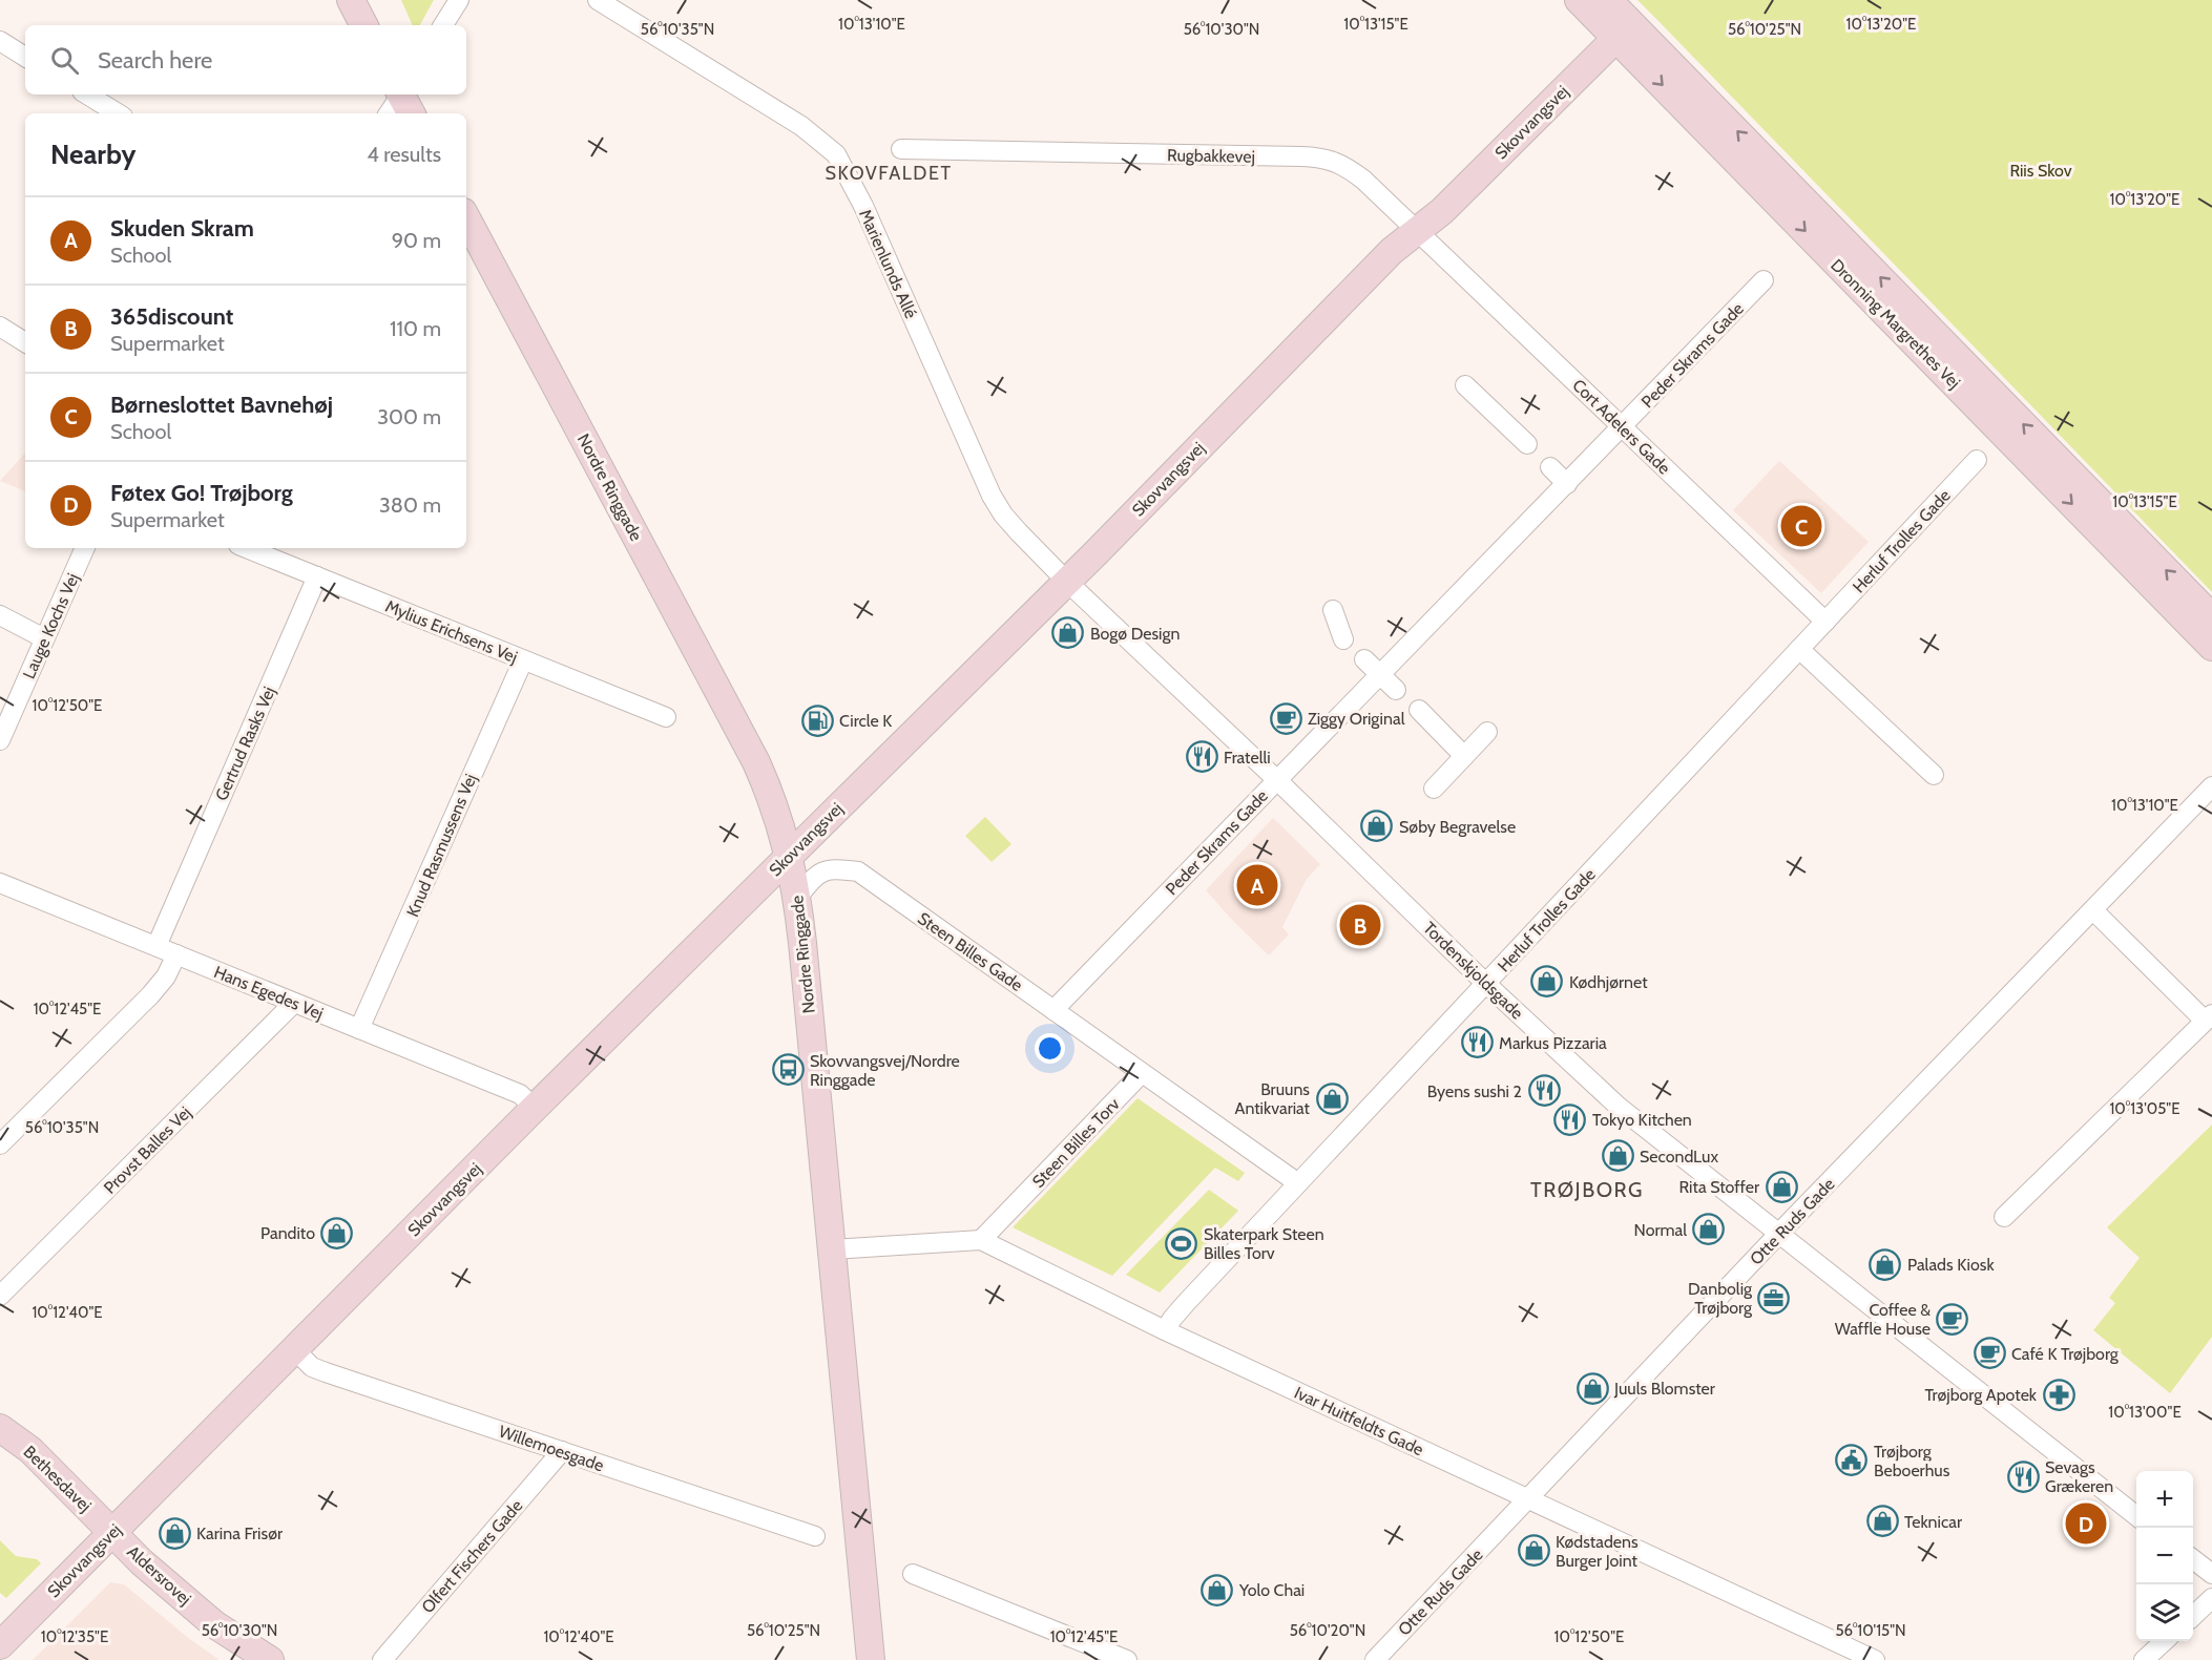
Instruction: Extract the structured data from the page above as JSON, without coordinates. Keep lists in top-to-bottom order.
{
  "streets": {
    "street": [
      "Skovvangsvej",
      "Rugbakkevej",
      "Marienlunds Allé",
      "Dronning Margrethes Vej",
      "Peder Skrams Gade",
      "Cort Adelers Gade",
      "Nordre Ringgade",
      "Herluf Trolles Gade",
      "Lauge Kochs Vej",
      "Mylius Erichsens Vej",
      "Gertrud Rasks Vej",
      "Knud Rasmussens Vej",
      "Steen Billes Gade",
      "Tordenskjoldsgade",
      "Hans Egedes Vej",
      "Steen Billes Torv",
      "Provst Balles Vej",
      "Otte Ruds Gade",
      "Ivar Huitfeldts Gade",
      "Willemoesgade",
      "Bethesdavej",
      "Olfert Fischers Gade",
      "Aldersrovej"
    ]
  },
  "crossings": [
    ["Skovvangsvej", "Rugbakkevej"],
    ["Skovvangsvej", "Marienlunds Allé"],
    ["Skovvangsvej", "Dronning Margrethes Vej"],
    ["Skovvangsvej", "Cort Adelers Gade"],
    ["Skovvangsvej", "Nordre Ringgade"],
    ["Skovvangsvej", "Tordenskjoldsgade"],
    ["Skovvangsvej", "Hans Egedes Vej"],
    ["Skovvangsvej", "Willemoesgade"],
    ["Skovvangsvej", "Bethesdavej"],
    ["Skovvangsvej", "Aldersrovej"],
    ["Rugbakkevej", "Cort Adelers Gade"],
    ["Marienlunds Allé", "Tordenskjoldsgade"],
    ["Peder Skrams Gade", "Cort Adelers Gade"],
    ["Peder Skrams Gade", "Steen Billes Gade"],
    ["Peder Skrams Gade", "Tordenskjoldsgade"],
    ["Cort Adelers Gade", "Herluf Trolles Gade"],
    ["Nordre Ringgade", "Steen Billes Gade"],
    ["Nordre Ringgade", "Ivar Huitfeldts Gade"],
    ["Herluf Trolles Gade", "Tordenskjoldsgade"],
    ["Herluf Trolles Gade", "Ivar Huitfeldts Gade"],
    ["Mylius Erichsens Vej", "Gertrud Rasks Vej"],
    ["Mylius Erichsens Vej", "Knud Rasmussens Vej"],
    ["Gertrud Rasks Vej", "Hans Egedes Vej"],
    ["Knud Rasmussens Vej", "Hans Egedes Vej"],
    ["Steen Billes Gade", "Steen Billes Torv"],
    ["Tordenskjoldsgade", "Otte Ruds Gade"],
    ["Hans Egedes Vej", "Provst Balles Vej"],
    ["Steen Billes Torv", "Ivar Huitfeldts Gade"],
    ["Otte Ruds Gade", "Ivar Huitfeldts Gade"],
    ["Willemoesgade", "Olfert Fischers Gade"],
    ["Bethesdavej", "Aldersrovej"]
  ],
  "districts": ["SKOVFALDET", "TRØJBORG"],
  "parks": ["Riis Skov"],
  "places": {
    "shop": [
      "Bogø Design",
      "Søby Begravelse",
      "Kødhjørnet",
      "Bruuns Antikvariat",
      "SecondLux",
      "Rita Stoffer",
      "Normal",
      "Pandito",
      "Palads Kiosk",
      "Juuls Blomster",
      "Teknicar",
      "Karina Frisør",
      "Kødstadens Burger Joint",
      "Yolo Chai"
    ],
    "cafe": ["Ziggy Original", "Coffee & Waffle House", "Café K Trøjborg"],
    "fuel station": ["Circle K"],
    "restaurant": [
      "Fratelli",
      "Markus Pizzaria",
      "Byens sushi 2",
      "Tokyo Kitchen",
      "Sevags Grækeren"
    ],
    "bus stop": ["Skovvangsvej/Nordre Ringgade"],
    "sports": ["Skaterpark Steen Billes Torv"],
    "office": ["Danbolig Trøjborg"],
    "pharmacy": ["Trøjborg Apotek"],
    "public building": ["Trøjborg Beboerhus"]
  },
  "page": {
    "search": "Search here",
    "heading": ["Nearby", "4 results"],
    "list": [
      {
        "mark": "A",
        "name": "Skuden Skram",
        "note": "School",
        "value": "90 m"
      },
      {
        "mark": "B",
        "name": "365discount",
        "note": "Supermarket",
        "value": "110 m"
      },
      {
        "mark": "C",
        "name": "Børneslottet Bavnehøj",
        "note": "School",
        "value": "300 m"
      },
      {
        "mark": "D",
        "name": "Føtex Go! Trøjborg",
        "note": "Supermarket",
        "value": "380 m"
      }
    ],
    "pins": [
      "C",
      "A",
      "B",
      "D"
    ],
    "map_buttons": ["+", "−"]
  },
  "coordinates": [
    "10°13'20\"E",
    "10°13'15\"E",
    "10°13'10\"E",
    "56°10'35\"N",
    "56°10'30\"N",
    "56°10'25\"N",
    "10°12'50\"E",
    "10°12'45\"E",
    "10°13'05\"E",
    "10°12'40\"E",
    "10°13'00\"E",
    "56°10'20\"N",
    "56°10'15\"N",
    "10°12'35\"E"
  ]
}
